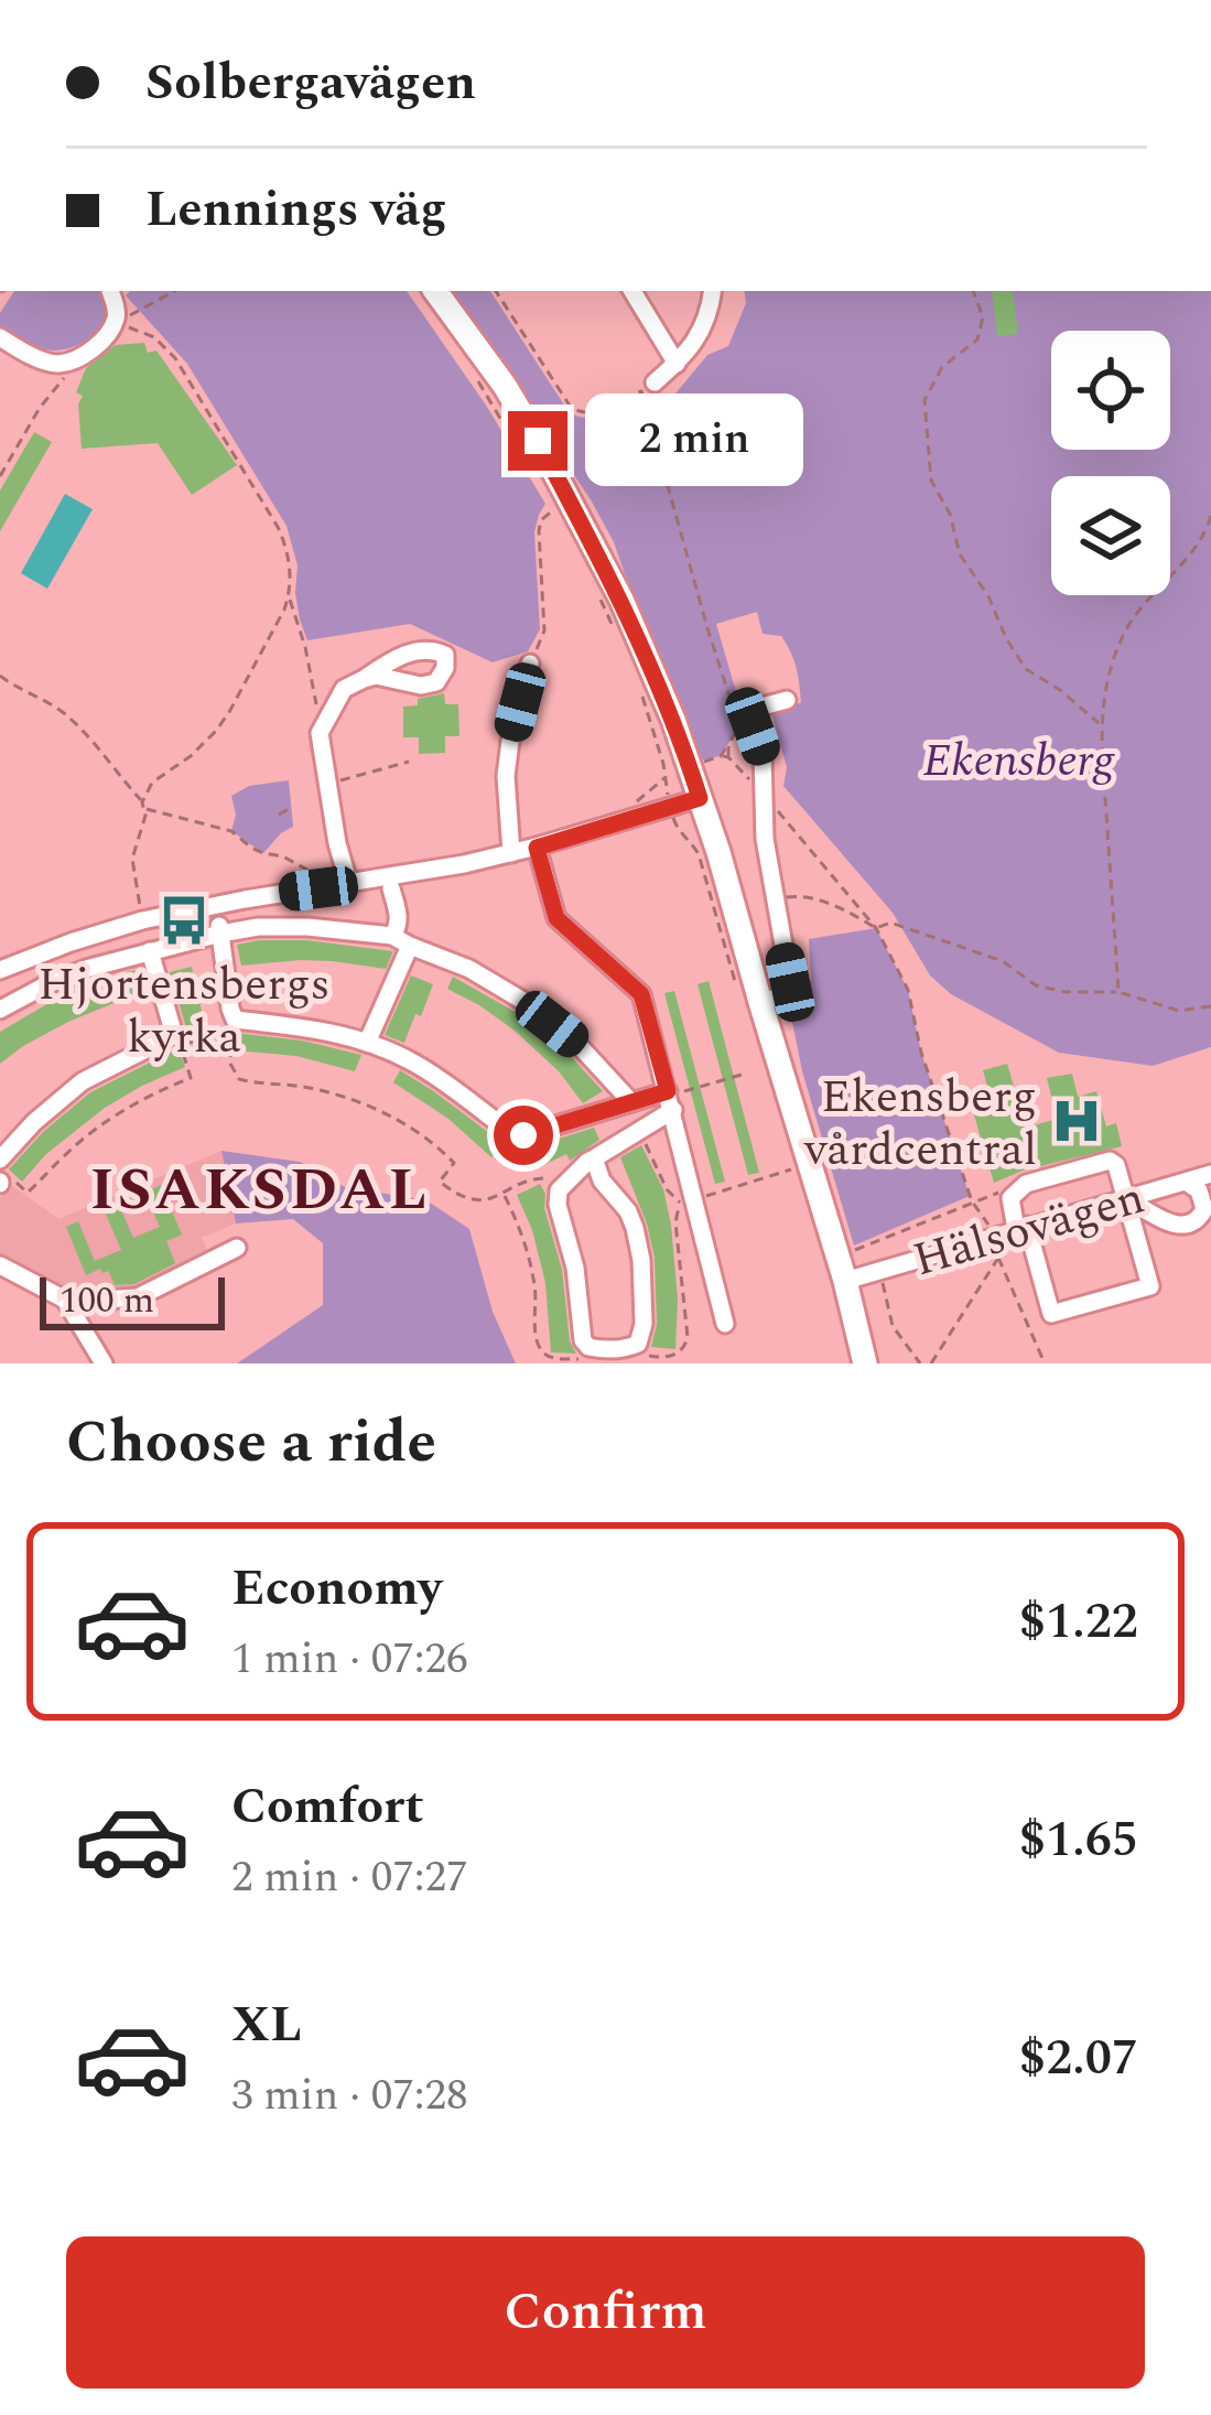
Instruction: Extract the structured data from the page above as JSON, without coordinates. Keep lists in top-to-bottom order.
{
  "streets": {
    "street": ["Hälsovägen"]
  },
  "districts": ["ISAKSDAL"],
  "parks": ["Ekensberg"],
  "places": {
    "bus stop": ["Hjortensbergs kyrka"],
    "hospital": ["Ekensberg vårdcentral"]
  },
  "scale_bar": "100 m",
  "page": {
    "banner": ["Solbergavägen", "Lennings väg"],
    "bubble": "2 min",
    "scale": "100 m",
    "heading": "Choose a ride",
    "list": [
      {
        "name": "Economy",
        "note": "1 min · 07:26",
        "value": "$1.22"
      },
      {
        "name": "Comfort",
        "note": "2 min · 07:27",
        "value": "$1.65"
      },
      {
        "name": "XL",
        "note": "3 min · 07:28",
        "value": "$2.07"
      }
    ],
    "buttons": "Confirm"
  }
}
